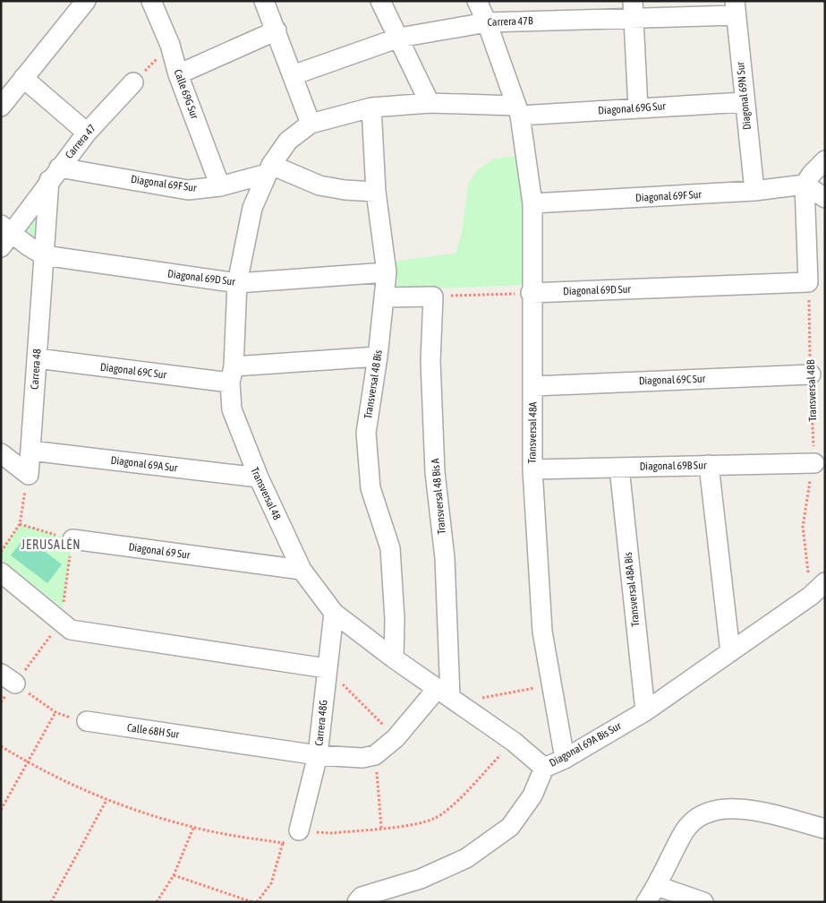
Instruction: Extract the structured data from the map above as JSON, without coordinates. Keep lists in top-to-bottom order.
{
  "streets": {
    "street": [
      "Carrera 47B",
      "Calle 69G Sur",
      "Diagonal 69N Sur",
      "Diagonal 69G Sur",
      "Carrera 47",
      "Diagonal 69F Sur",
      "Diagonal 69D Sur",
      "Carrera 48",
      "Diagonal 69C Sur",
      "Transversal 48 Bis",
      "Transversal 48A",
      "Diagonal 69A Sur",
      "Diagonal 69B Sur",
      "Transversal 48",
      "Transversal 48 Bis A",
      "Diagonal 69 Sur",
      "Transversal 48A Bis",
      "Carrera 48G",
      "Calle 68H Sur",
      "Diagonal 69A Bis Sur"
    ],
    "path": ["Transversal 48B"]
  },
  "crossings": [
    ["Carrera 47B", "Diagonal 69N Sur"],
    ["Carrera 47B", "Transversal 48A"],
    ["Calle 69G Sur", "Diagonal 69F Sur"],
    ["Diagonal 69N Sur", "Diagonal 69G Sur"],
    ["Diagonal 69N Sur", "Diagonal 69F Sur"],
    ["Diagonal 69G Sur", "Transversal 48 Bis"],
    ["Diagonal 69G Sur", "Transversal 48A"],
    ["Diagonal 69G Sur", "Transversal 48"],
    ["Carrera 47", "Diagonal 69F Sur"],
    ["Carrera 47", "Carrera 48"],
    ["Diagonal 69F Sur", "Carrera 48"],
    ["Diagonal 69F Sur", "Transversal 48A"],
    ["Diagonal 69F Sur", "Transversal 48"],
    ["Diagonal 69D Sur", "Carrera 48"],
    ["Diagonal 69D Sur", "Transversal 48 Bis"],
    ["Diagonal 69D Sur", "Transversal 48B"],
    ["Diagonal 69D Sur", "Transversal 48A"],
    ["Diagonal 69D Sur", "Transversal 48"],
    ["Carrera 48", "Diagonal 69C Sur"],
    ["Carrera 48", "Diagonal 69A Sur"],
    ["Diagonal 69C Sur", "Transversal 48 Bis"],
    ["Diagonal 69C Sur", "Transversal 48B"],
    ["Diagonal 69C Sur", "Transversal 48A"],
    ["Diagonal 69C Sur", "Transversal 48"],
    ["Transversal 48 Bis", "Transversal 48"],
    ["Transversal 48B", "Diagonal 69B Sur"],
    ["Transversal 48B", "Diagonal 69A Bis Sur"],
    ["Transversal 48A", "Diagonal 69B Sur"],
    ["Transversal 48A", "Diagonal 69A Bis Sur"],
    ["Diagonal 69A Sur", "Transversal 48"],
    ["Diagonal 69B Sur", "Transversal 48A Bis"],
    ["Transversal 48", "Transversal 48 Bis A"],
    ["Transversal 48", "Diagonal 69 Sur"],
    ["Transversal 48", "Carrera 48G"],
    ["Transversal 48", "Diagonal 69A Bis Sur"],
    ["Transversal 48A Bis", "Diagonal 69A Bis Sur"],
    ["Carrera 48G", "Calle 68H Sur"]
  ],
  "districts": ["JERUSALÉN"]
}
